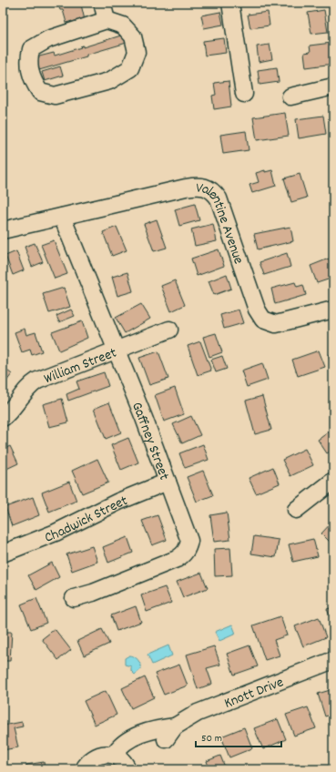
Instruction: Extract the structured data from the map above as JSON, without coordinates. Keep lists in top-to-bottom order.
{
  "streets": {
    "street": [
      "Valentine Avenue",
      "William Street",
      "Gaffney Street",
      "Chadwick Street",
      "Knott Drive"
    ]
  },
  "crossings": [
    ["Valentine Avenue", "Gaffney Street"],
    ["William Street", "Gaffney Street"],
    ["Gaffney Street", "Chadwick Street"]
  ],
  "scale_bar": "50 m"
}
